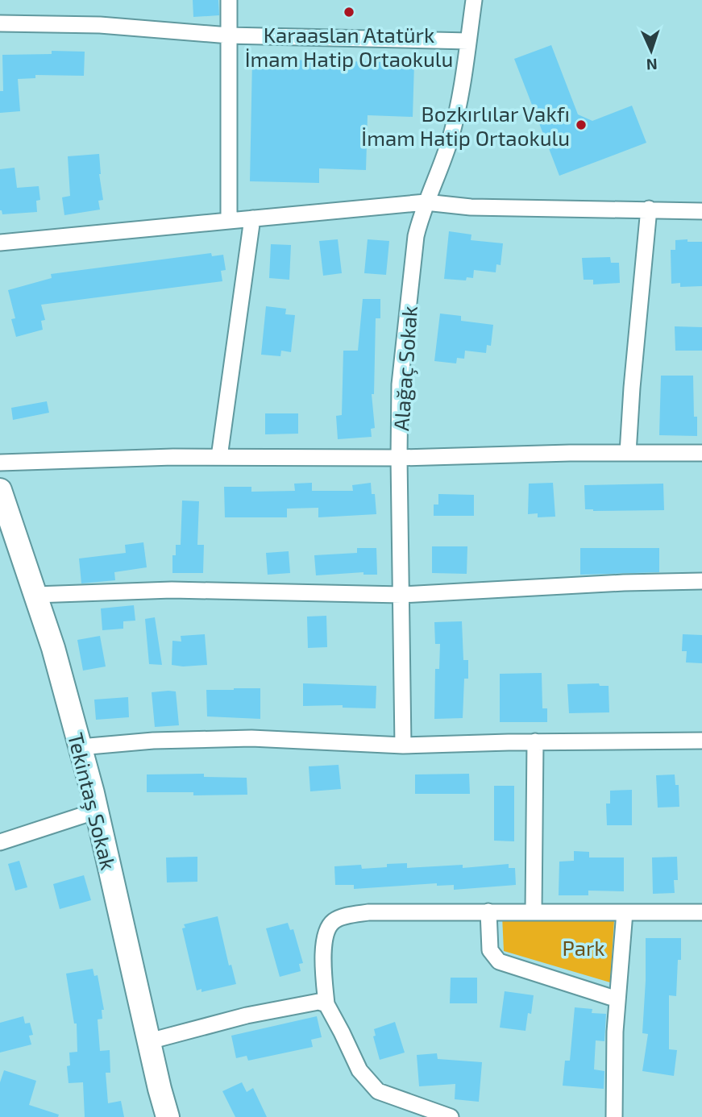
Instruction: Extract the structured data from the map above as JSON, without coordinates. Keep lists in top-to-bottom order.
{
  "streets": {
    "street": ["Alağaç Sokak", "Tekintaş Sokak"]
  },
  "parks": ["Park"],
  "places": ["Karaaslan Atatürk İmam Hatip Ortaokulu", "Bozkırlılar Vakfı İmam Hatip Ortaokulu"],
  "north": "bottom"
}
